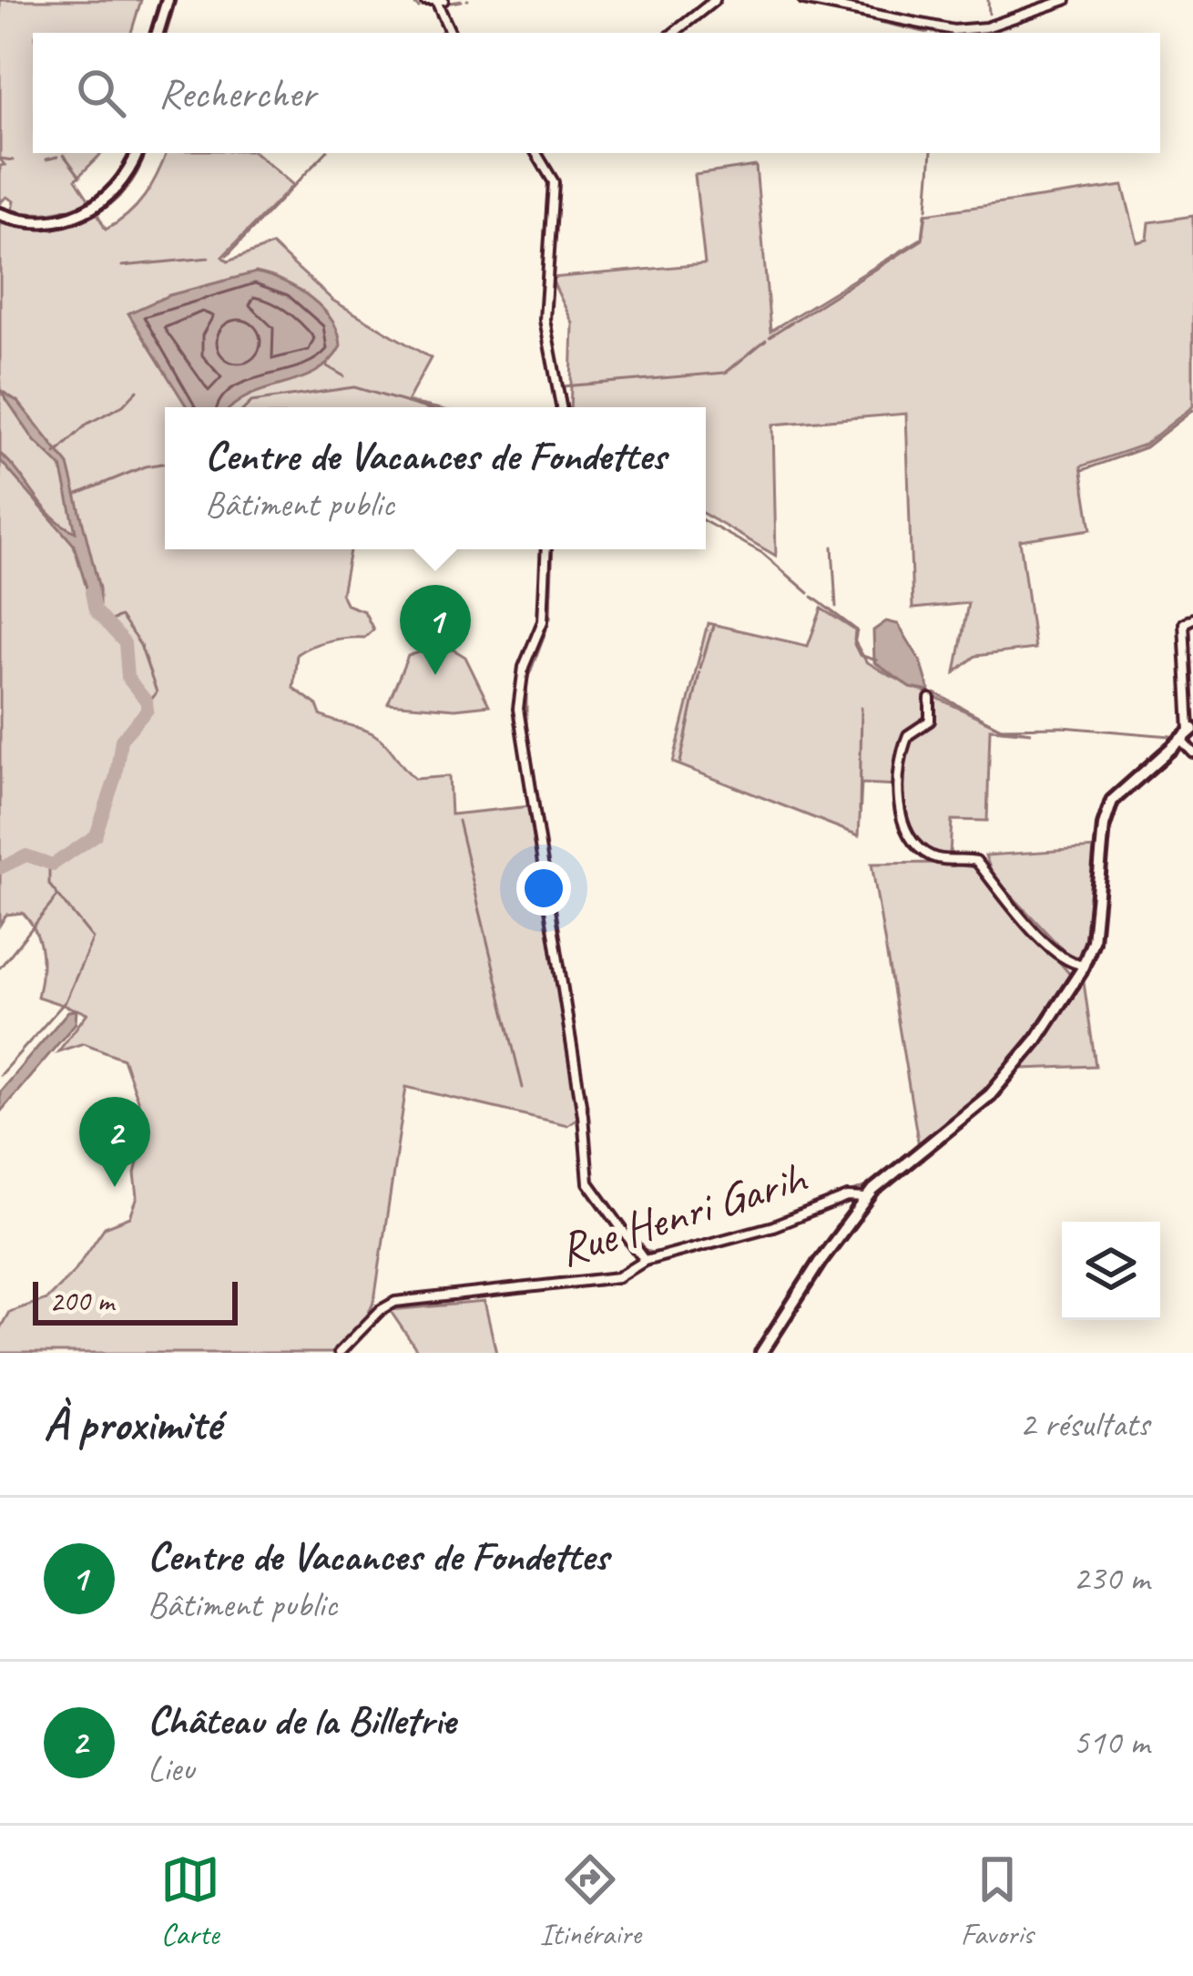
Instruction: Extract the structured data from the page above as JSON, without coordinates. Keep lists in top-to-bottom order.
{
  "streets": {
    "street": ["Rue Henri Garih"]
  },
  "scale_bar": "200 m",
  "page": {
    "search": "Rechercher",
    "popup": ["Centre de Vacances de Fondettes", "Bâtiment public"],
    "pins": ["1", "2"],
    "scale": "200 m",
    "heading": ["À proximité", "2 résultats"],
    "list": [
      {
        "mark": "1",
        "name": "Centre de Vacances de Fondettes",
        "note": "Bâtiment public",
        "value": "230 m"
      },
      {
        "mark": "2",
        "name": "Château de la Billetrie",
        "note": "Lieu",
        "value": "510 m"
      }
    ],
    "nav": ["Carte", "Itinéraire", "Favoris"]
  }
}
